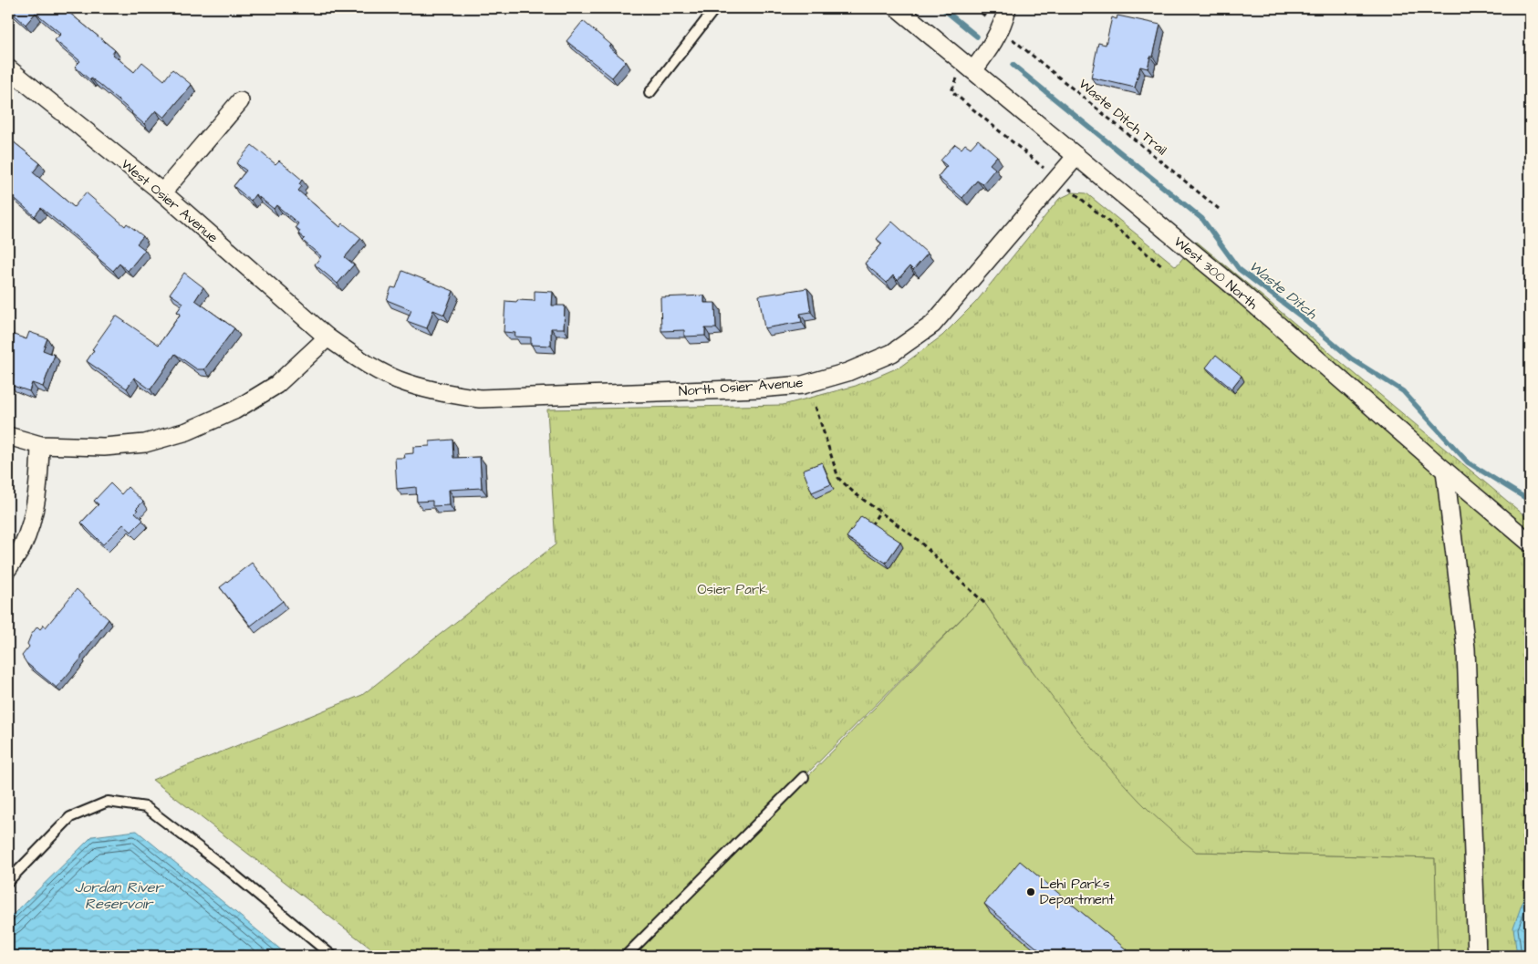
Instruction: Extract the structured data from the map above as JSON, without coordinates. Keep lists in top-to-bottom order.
{
  "streets": {
    "street": ["West Osier Avenue", "West 300 North", "North Osier Avenue"],
    "path": ["Waste Ditch Trail"]
  },
  "crossings": [
    ["West Osier Avenue", "North Osier Avenue"],
    ["West 300 North", "North Osier Avenue"]
  ],
  "water": ["Waste Ditch", "Jordan River Reservoir"],
  "parks": ["Osier Park"],
  "places": ["Lehi Parks Department"]
}
